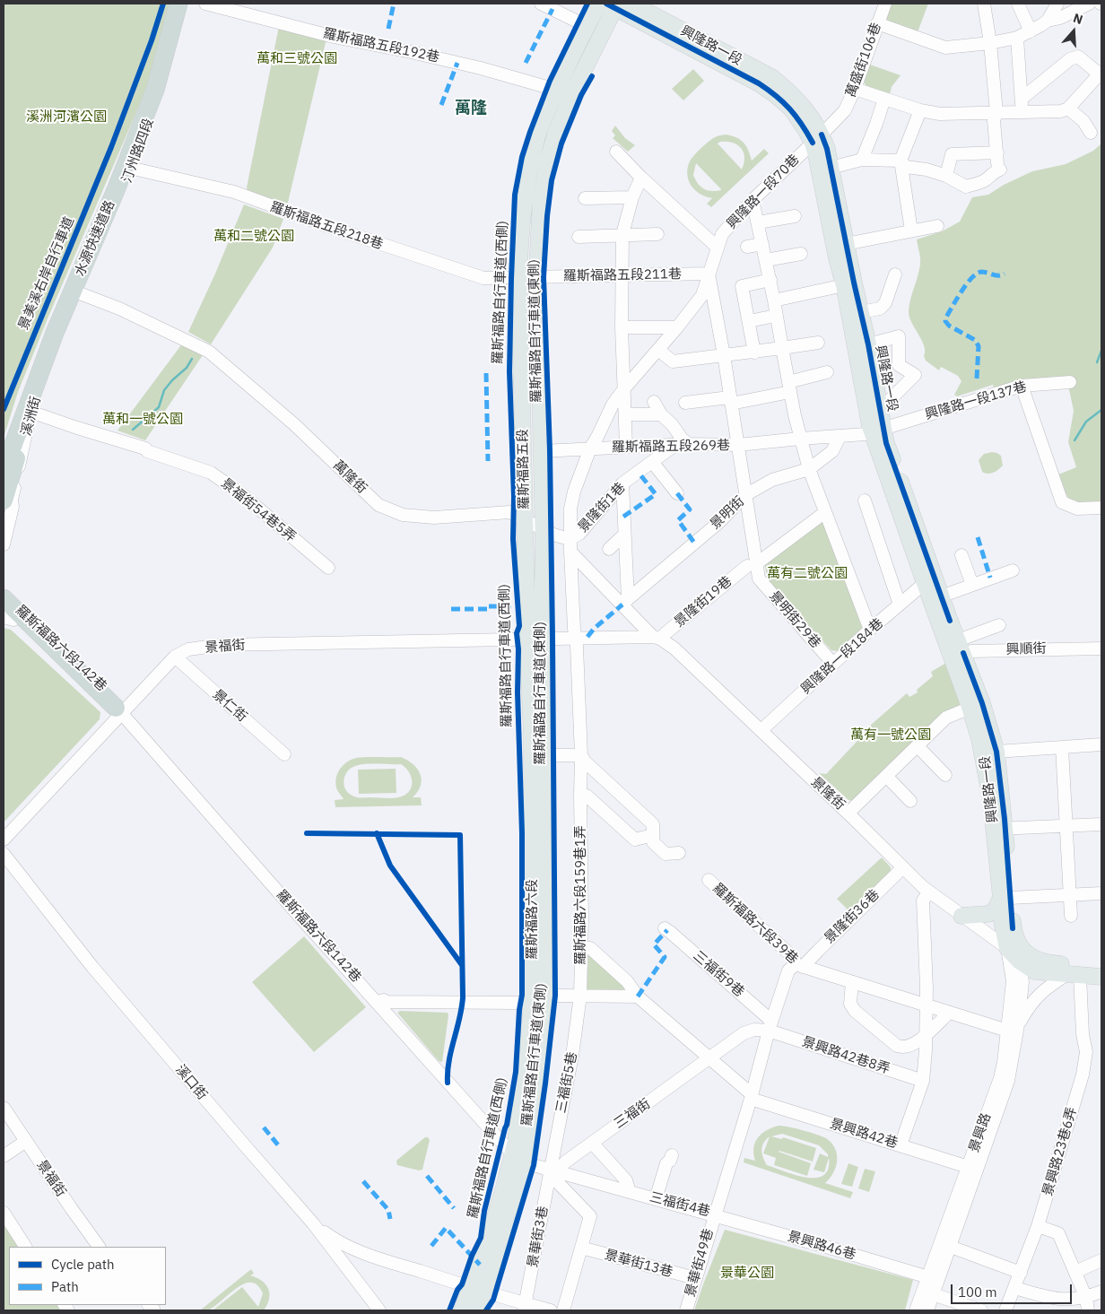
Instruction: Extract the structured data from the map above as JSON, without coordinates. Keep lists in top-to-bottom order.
{
  "streets": {
    "highway": ["水源快速道路"],
    "main road": ["興隆路一段", "羅斯福路五段", "羅斯福路六段"],
    "street": [
      "羅斯福路五段192巷",
      "萬盛街106巷",
      "汀州路四段",
      "興隆路一段70巷",
      "羅斯福路五段218巷",
      "羅斯福路五段211巷",
      "興隆路一段137巷",
      "溪洲街",
      "羅斯福路五段269巷",
      "萬隆街",
      "景隆街1巷",
      "景福街54巷5弄",
      "景明街",
      "景隆街19巷",
      "景明街29巷",
      "景福街",
      "羅斯福路六段142巷",
      "興順街",
      "興隆路一段184巷",
      "景仁街",
      "景隆街",
      "羅斯福路六段159巷1弄",
      "景隆街36巷",
      "羅斯福路六段39巷",
      "三福街9巷",
      "景興路42巷8弄",
      "溪口街",
      "三福街5巷",
      "三福街",
      "景興路",
      "景興路42巷",
      "景興路23巷6弄",
      "三福街4巷",
      "景華街3巷",
      "景興路46巷",
      "景華街49巷",
      "景華街13巷"
    ],
    "cycle path": ["景美溪右岸自行車道", "羅斯福路自行車道(西側)", "羅斯福路自行車道(東側)"]
  },
  "crossings": [
    ["羅斯福路五段192巷", "羅斯福路五段"],
    ["興隆路一段", "萬盛街106巷"],
    ["興隆路一段", "興隆路一段70巷"],
    ["興隆路一段", "興隆路一段137巷"],
    ["興隆路一段", "羅斯福路五段"],
    ["興隆路一段", "興順街"],
    ["興隆路一段", "興隆路一段184巷"],
    ["興隆路一段", "景隆街"],
    ["興隆路一段", "景興路"],
    ["萬盛街106巷", "興隆路一段70巷"],
    ["汀州路四段", "羅斯福路五段218巷"],
    ["汀州路四段", "溪洲街"],
    ["汀州路四段", "萬隆街"],
    ["興隆路一段70巷", "羅斯福路五段211巷"],
    ["興隆路一段70巷", "羅斯福路五段269巷"],
    ["興隆路一段70巷", "景隆街1巷"],
    ["興隆路一段70巷", "景明街29巷"],
    ["興隆路一段70巷", "景隆街"],
    ["羅斯福路五段218巷", "羅斯福路五段211巷"],
    ["羅斯福路五段218巷", "羅斯福路五段"],
    ["羅斯福路五段211巷", "羅斯福路五段"],
    ["羅斯福路五段211巷", "景明街29巷"],
    ["溪洲街", "萬隆街"],
    ["溪洲街", "景福街54巷5弄"],
    ["羅斯福路五段269巷", "羅斯福路五段"],
    ["羅斯福路五段269巷", "景隆街1巷"],
    ["羅斯福路五段269巷", "景明街29巷"],
    ["羅斯福路五段", "萬隆街"],
    ["羅斯福路五段", "景隆街"],
    ["羅斯福路五段", "羅斯福路六段"],
    ["萬隆街", "景隆街"],
    ["萬隆街", "羅斯福路六段"],
    ["景隆街1巷", "景隆街"],
    ["景明街", "景明街29巷"],
    ["景明街", "景隆街"],
    ["景隆街19巷", "景明街29巷"],
    ["景隆街19巷", "景隆街"],
    ["景明街29巷", "興隆路一段184巷"],
    ["景福街", "羅斯福路六段142巷"],
    ["景福街", "景仁街"],
    ["景福街", "羅斯福路六段"],
    ["羅斯福路六段142巷", "羅斯福路六段"],
    ["羅斯福路六段142巷", "三福街4巷"],
    ["興隆路一段184巷", "景隆街"],
    ["景隆街", "景隆街36巷"],
    ["景隆街", "羅斯福路六段"],
    ["景隆街", "景興路"],
    ["羅斯福路六段159巷1弄", "三福街5巷"],
    ["景隆街36巷", "羅斯福路六段39巷"],
    ["羅斯福路六段", "三福街4巷"],
    ["三福街9巷", "景興路42巷8弄"],
    ["三福街9巷", "三福街"],
    ["景興路42巷8弄", "三福街"],
    ["三福街5巷", "三福街"],
    ["三福街5巷", "三福街4巷"],
    ["三福街5巷", "景華街3巷"],
    ["三福街", "三福街4巷"],
    ["三福街", "景華街3巷"],
    ["景興路", "景興路42巷"],
    ["景興路", "景興路46巷"],
    ["景興路42巷", "三福街4巷"],
    ["三福街4巷", "景華街3巷"],
    ["三福街4巷", "景興路46巷"],
    ["三福街4巷", "景華街49巷"],
    ["景興路46巷", "景華街49巷"],
    ["景華街49巷", "景華街13巷"]
  ],
  "districts": ["萬隆"],
  "parks": [
    "萬和三號公園",
    "溪洲河濱公園",
    "萬和二號公園",
    "萬和一號公園",
    "萬有二號公園",
    "萬有一號公園",
    "景華公園"
  ],
  "legend": ["Cycle path", "Path"],
  "scale_bar": "100 m",
  "north": "top"
}
